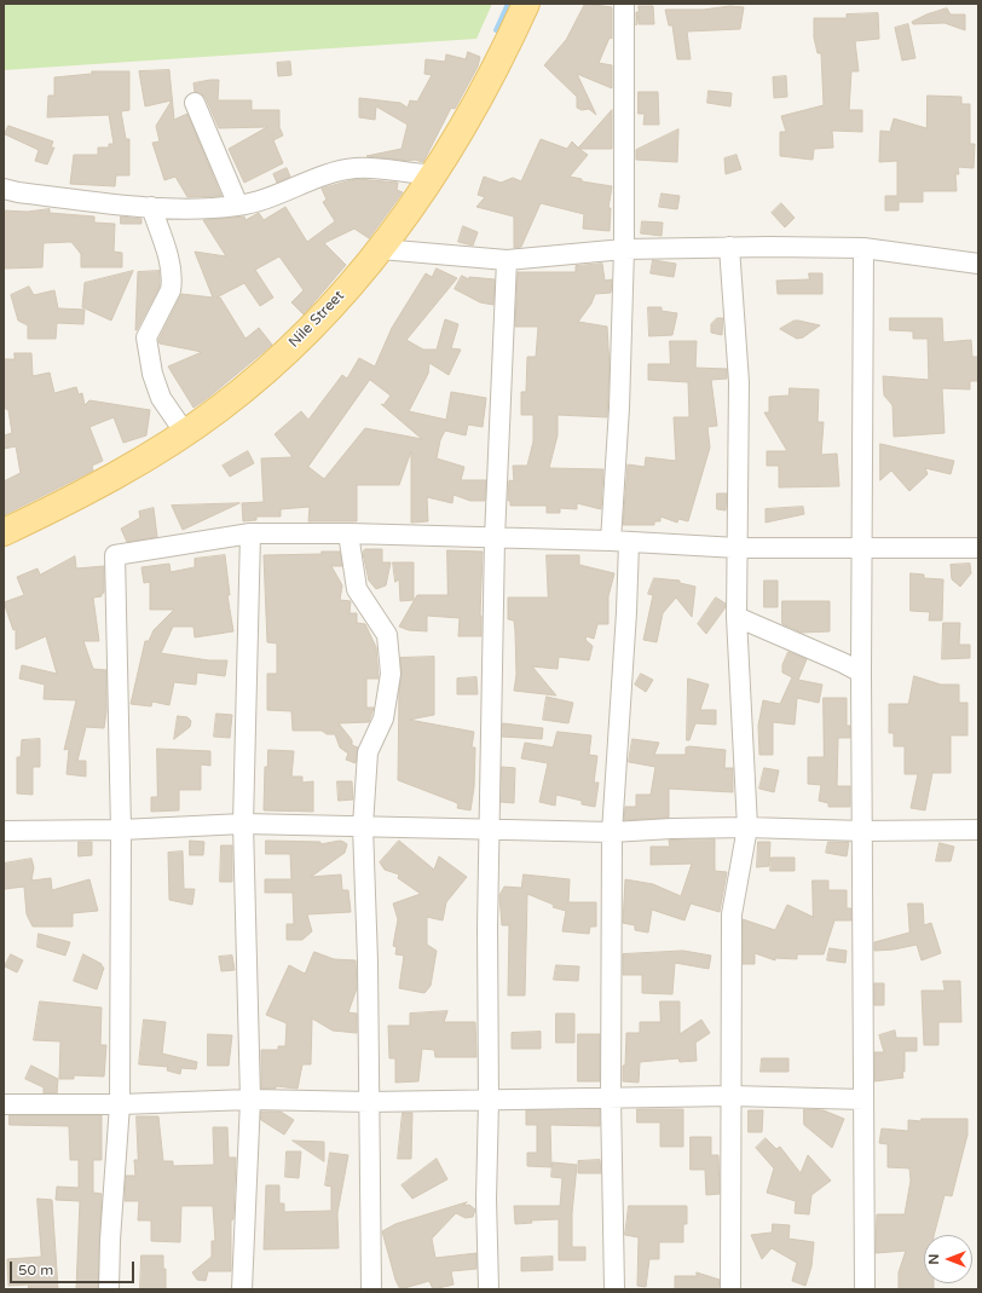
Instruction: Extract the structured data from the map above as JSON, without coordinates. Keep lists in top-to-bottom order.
{
  "streets": {
    "main road": ["Nile Street"]
  },
  "scale_bar": "50 m",
  "north": "left"
}
